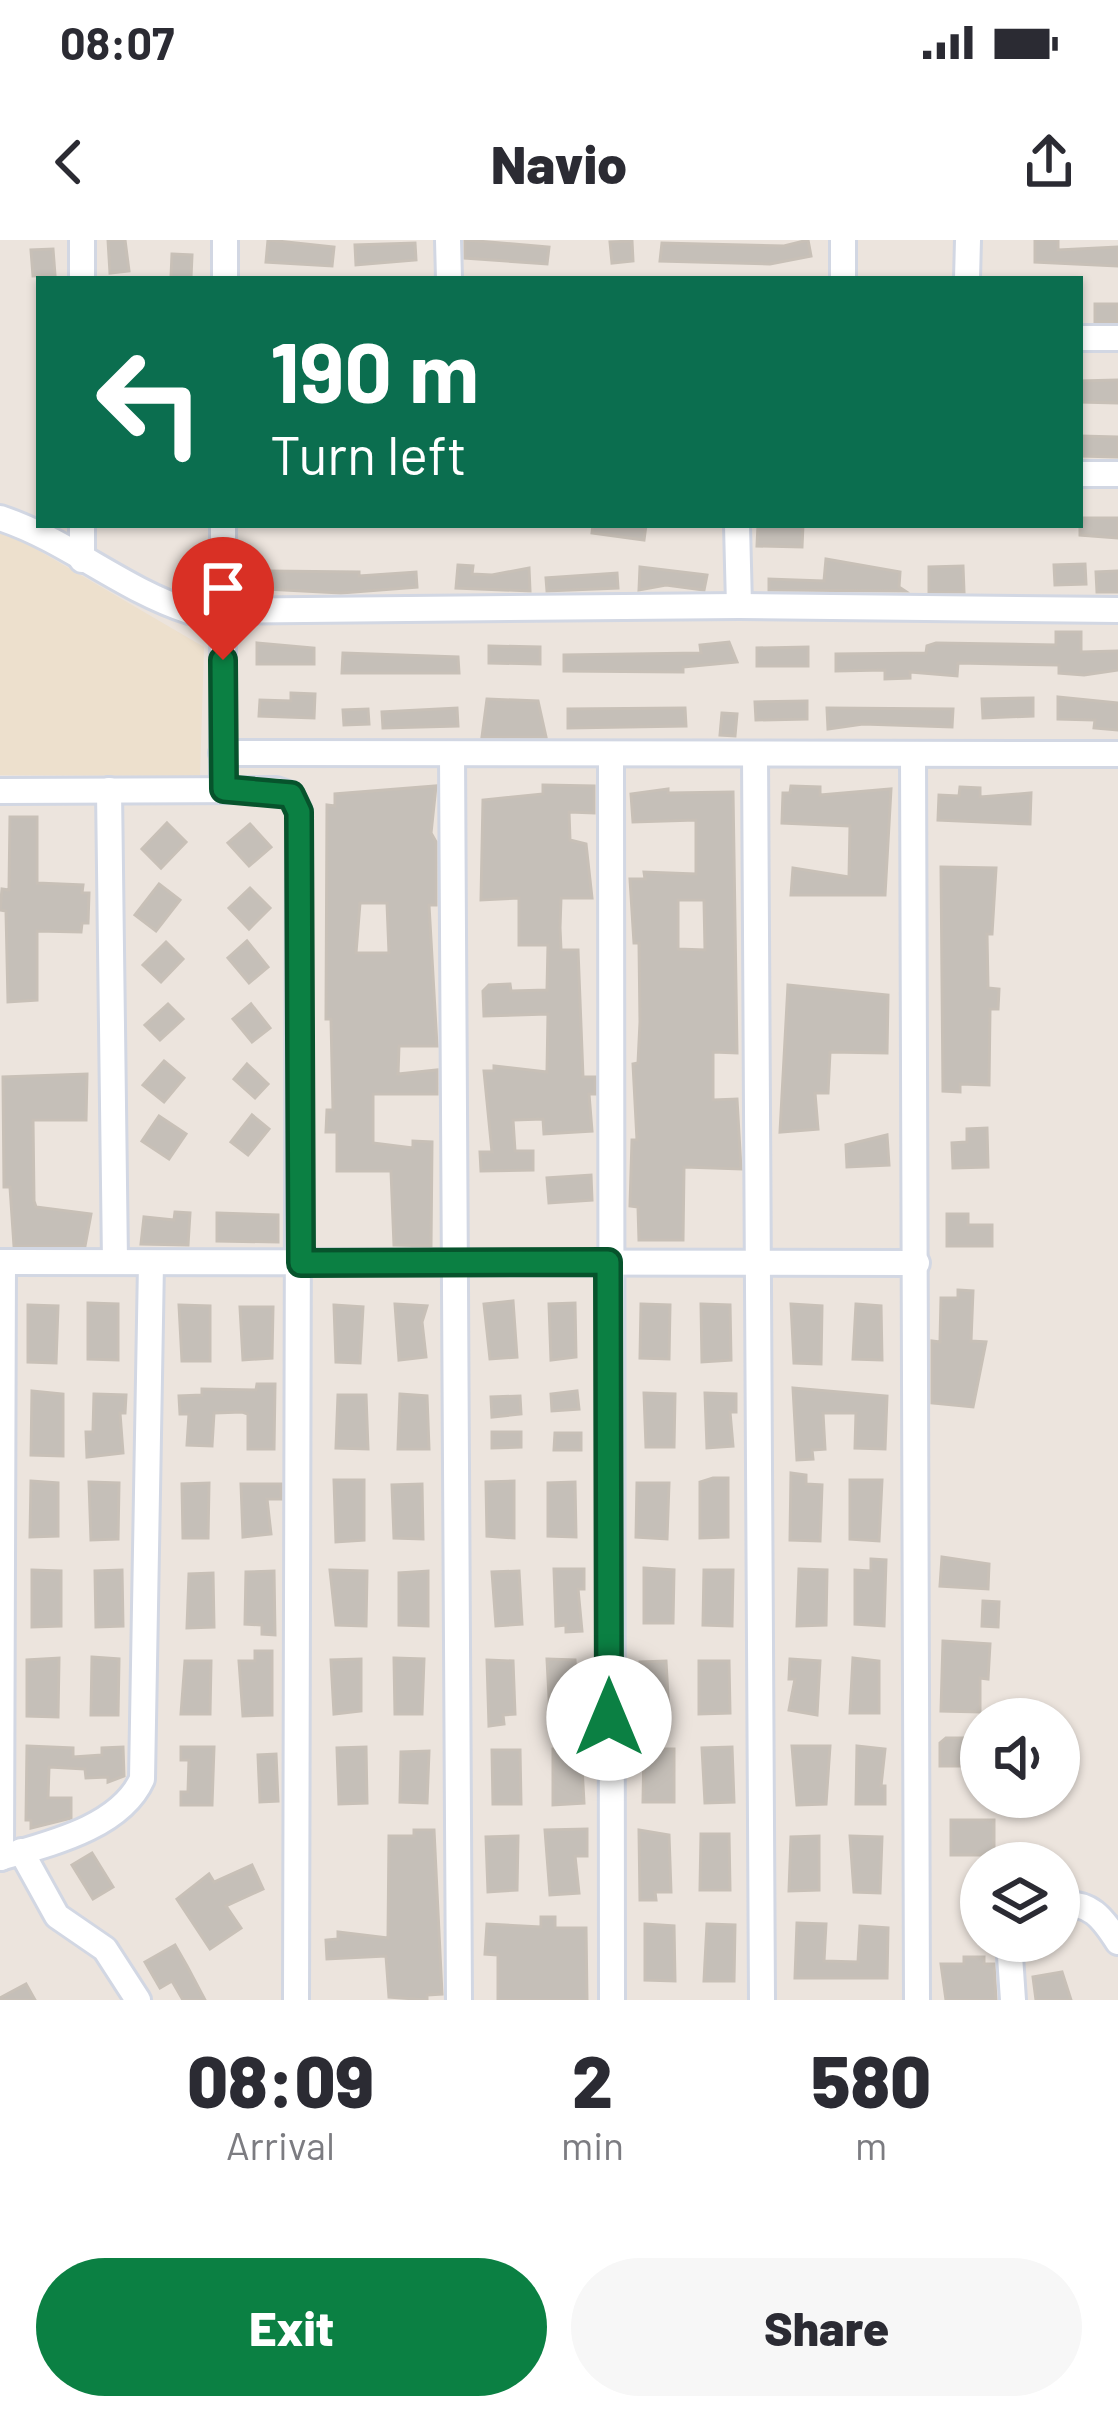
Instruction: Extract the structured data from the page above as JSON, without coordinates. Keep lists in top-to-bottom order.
{
  "page": {
    "status": "08:07",
    "header": "Navio",
    "turn": ["190 m", "Turn left"],
    "eta": [
      "08:09",
      "Arrival",
      "2",
      "min",
      "580",
      "m"
    ],
    "buttons": ["Exit", "Share"]
  }
}
